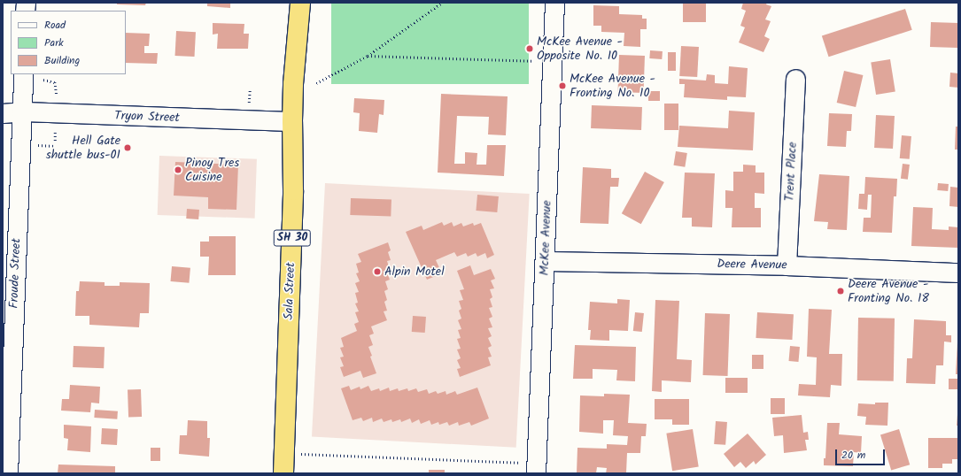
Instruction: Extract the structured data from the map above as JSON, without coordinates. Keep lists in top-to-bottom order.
{
  "streets": {
    "highway": ["SH 30", "Sala Street"],
    "street": [
      "Tryon Street",
      "Trent Place",
      "McKee Avenue",
      "Deere Avenue",
      "Froude Street"
    ]
  },
  "crossings": [
    ["Tryon Street", "Froude Street"],
    ["Tryon Street", "Sala Street"],
    ["Trent Place", "Deere Avenue"],
    ["McKee Avenue", "Deere Avenue"]
  ],
  "places": [
    "McKee Avenue - Opposite No. 10",
    "McKee Avenue - Fronting No. 10",
    "Hell Gate shuttle bus-01",
    "Pinoy Tres Cuisine",
    "Alpin Motel",
    "Deere Avenue - Fronting No. 18"
  ],
  "legend": ["Road", "Park", "Building"],
  "scale_bar": "20 m"
}
